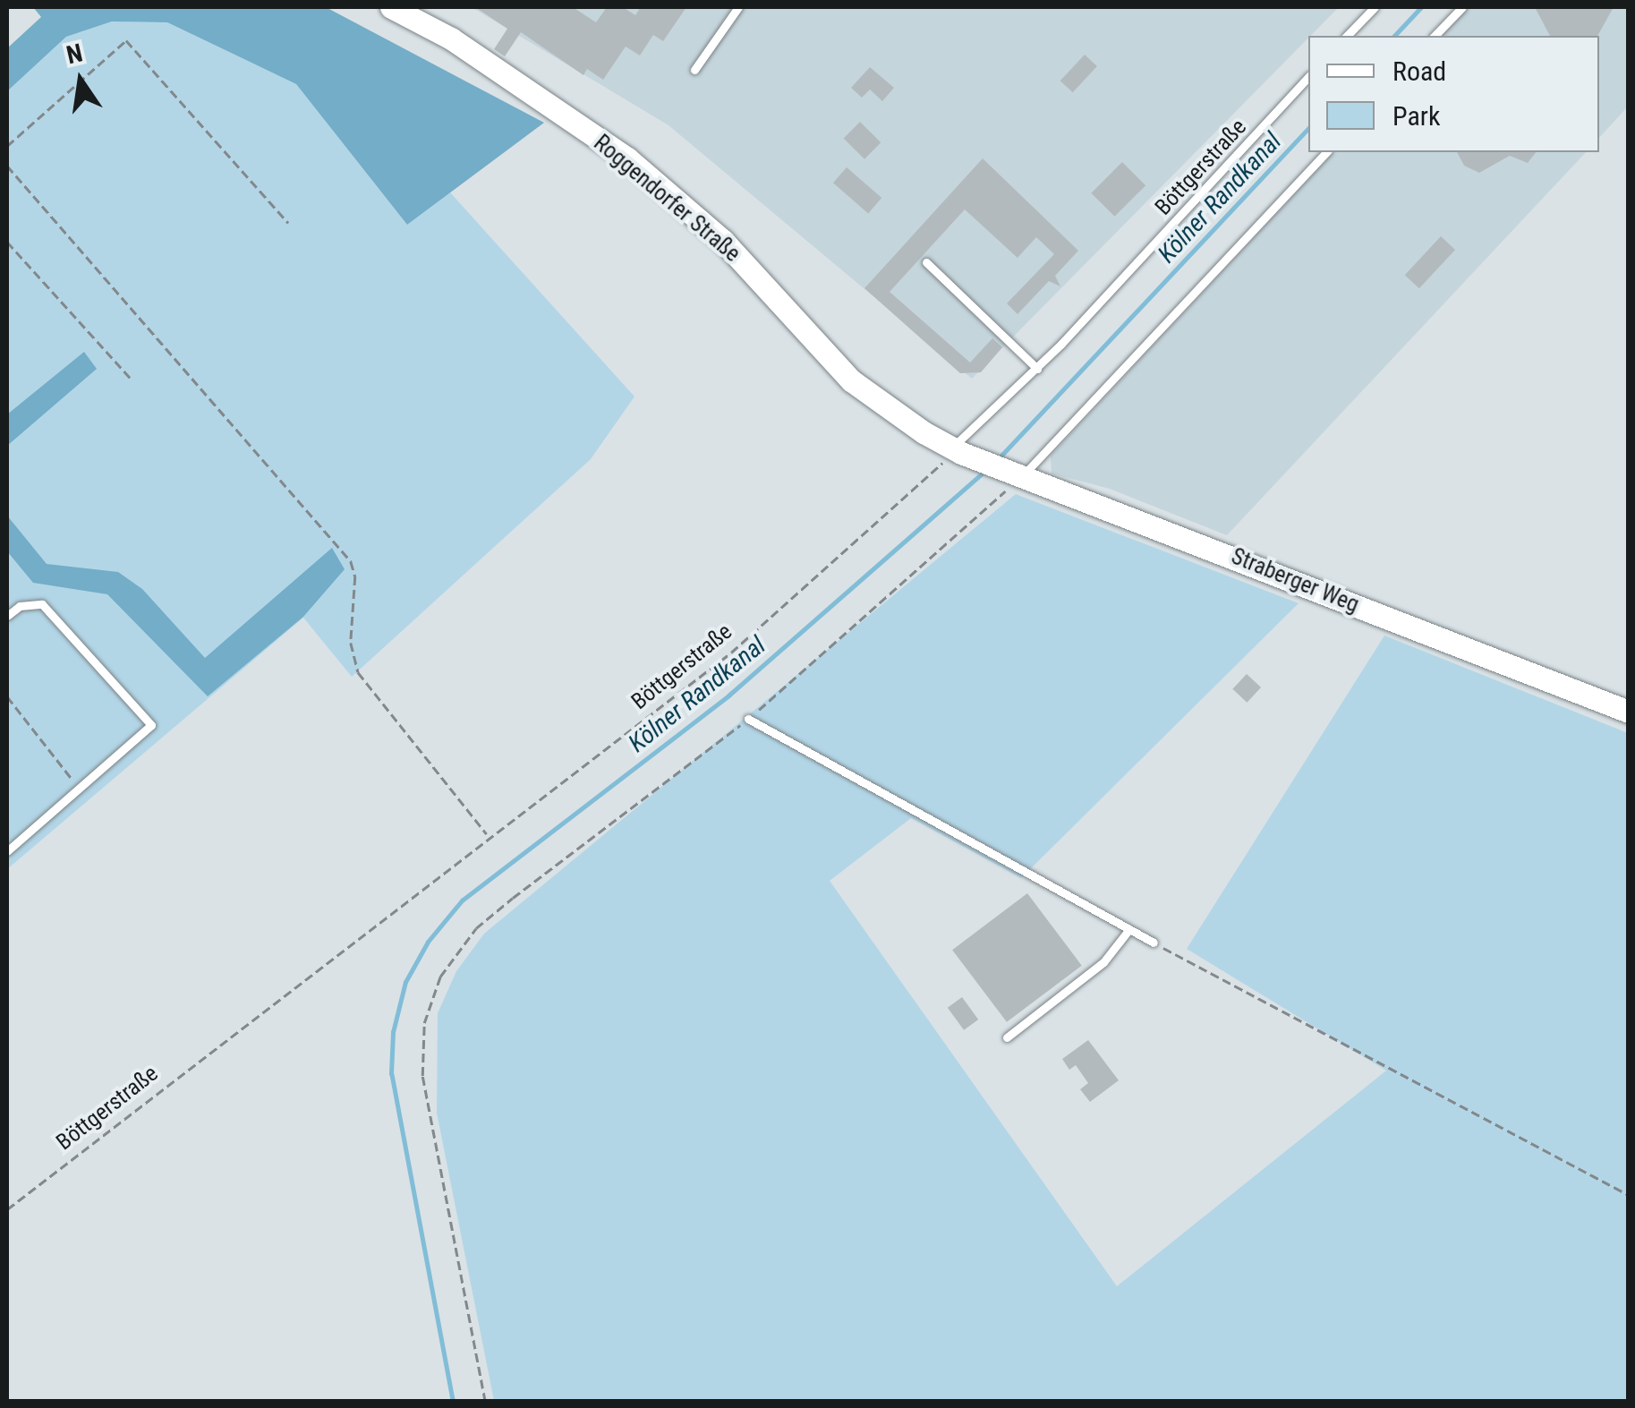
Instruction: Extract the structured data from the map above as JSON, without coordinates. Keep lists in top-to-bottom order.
{
  "streets": {
    "main road": ["Roggendorfer Straße", "Straberger Weg"],
    "lane": ["Böttgerstraße"]
  },
  "crossings": [
    ["Böttgerstraße", "Roggendorfer Straße"],
    ["Böttgerstraße", "Straberger Weg"],
    ["Roggendorfer Straße", "Straberger Weg"]
  ],
  "water": ["Kölner Randkanal"],
  "legend": ["Road", "Park"],
  "north": "top"
}
